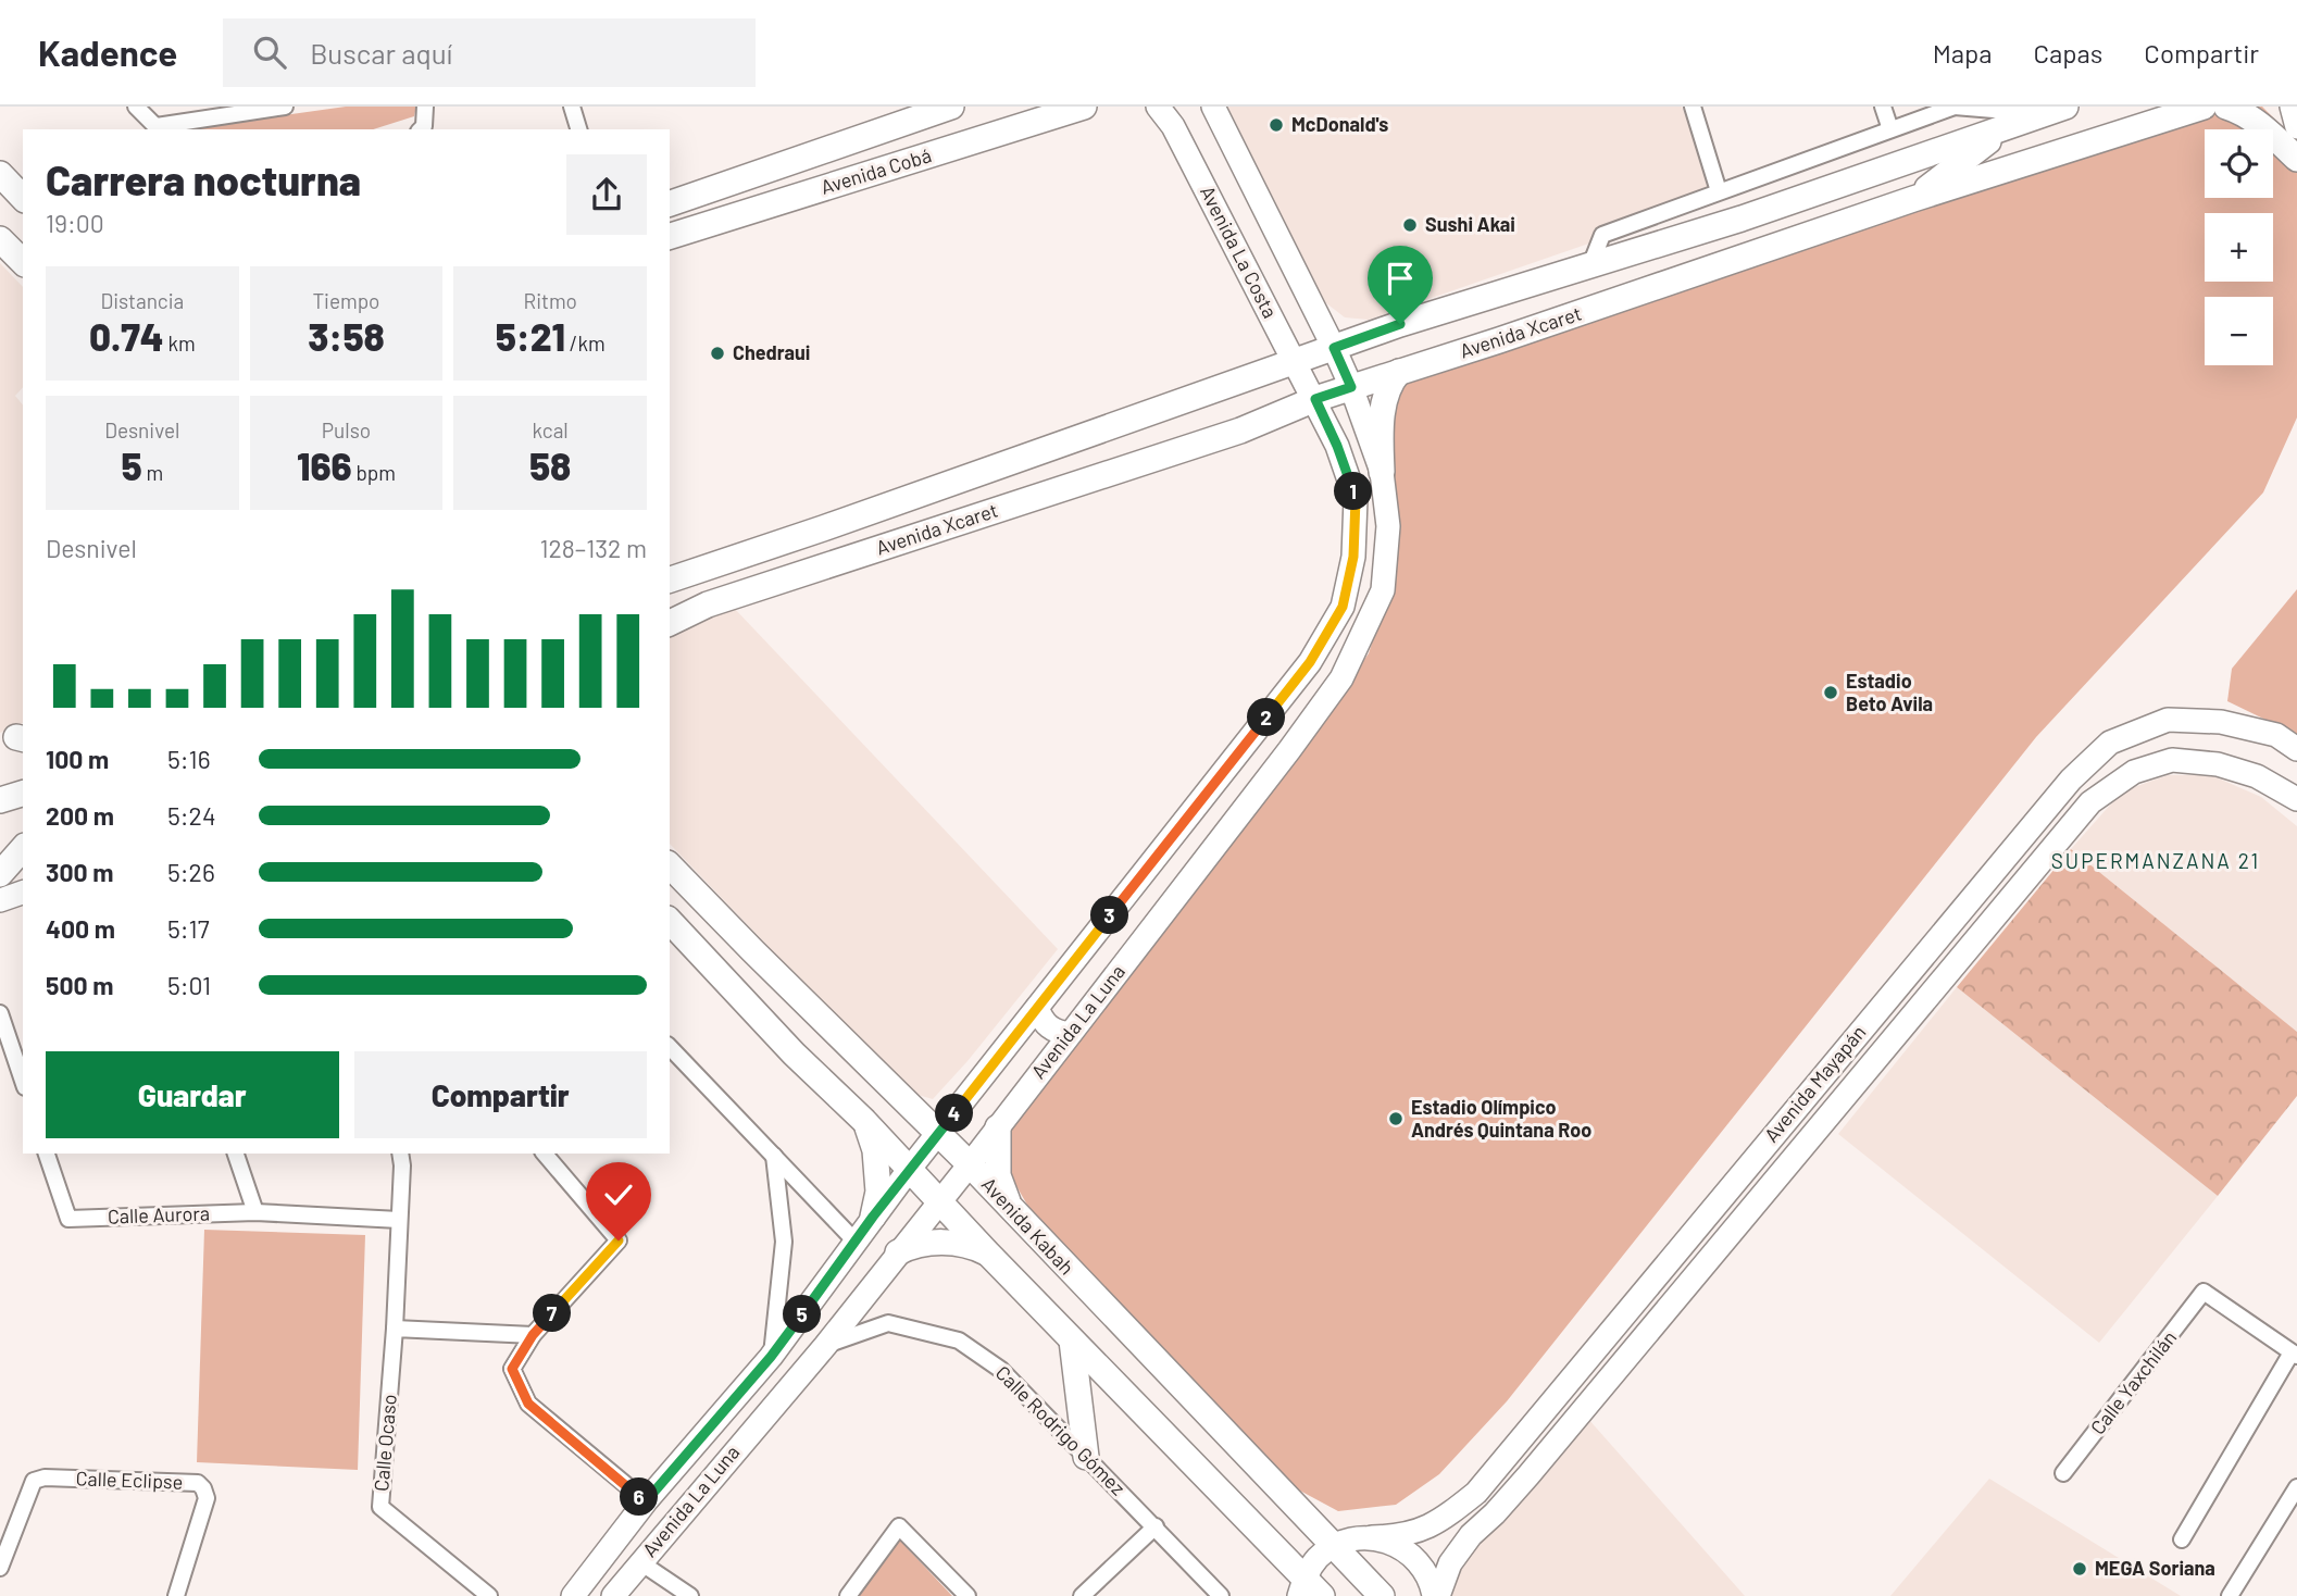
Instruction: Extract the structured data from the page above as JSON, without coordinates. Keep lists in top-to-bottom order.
{
  "streets": {
    "main road": [
      "Avenida Cobá",
      "Avenida La Costa",
      "Avenida Xcaret",
      "Avenida La Luna",
      "Avenida Mayapán",
      "Avenida Kabah"
    ],
    "street": [
      "Calle Aurora",
      "Calle Yaxchilán",
      "Calle Rodrigo Gómez",
      "Calle Ocaso",
      "Calle Eclipse"
    ]
  },
  "crossings": [
    ["Avenida La Costa", "Avenida Xcaret"],
    ["Avenida La Costa", "Avenida La Luna"],
    ["Avenida Xcaret", "Avenida La Luna"],
    ["Avenida La Luna", "Avenida Kabah"],
    ["Avenida La Luna", "Calle Rodrigo Gómez"],
    ["Avenida Mayapán", "Avenida Kabah"]
  ],
  "districts": ["SUPERMANZANA 21"],
  "places": [
    "McDonald's",
    "Sushi Akai",
    "Chedraui",
    "Estadio Beto Avila",
    "Estadio Olímpico Andrés Quintana Roo",
    "MEGA Soriana"
  ],
  "page": {
    "header": "Kadence",
    "search": "Buscar aquí",
    "nav": ["Mapa", "Capas", "Compartir"],
    "map_buttons": ["+", "−"],
    "heading": ["Carrera nocturna", "19:00"],
    "stats": [
      ["Distancia", "0.74 km"],
      ["Tiempo", "3:58"],
      ["Ritmo", "5:21 /km"],
      ["Desnivel", "5 m"],
      ["Pulso", "166 bpm"],
      ["kcal", "58"]
    ],
    "pins": [
      "1",
      "2",
      "3",
      "4",
      "7",
      "5",
      "6"
    ],
    "chart": ["Desnivel", "128–132 m"],
    "list": [
      {
        "name": "100 m",
        "note": "5:16"
      },
      {
        "name": "200 m",
        "note": "5:24"
      },
      {
        "name": "300 m",
        "note": "5:26"
      },
      {
        "name": "400 m",
        "note": "5:17"
      },
      {
        "name": "500 m",
        "note": "5:01"
      }
    ],
    "buttons": ["Guardar", "Compartir"]
  }
}
